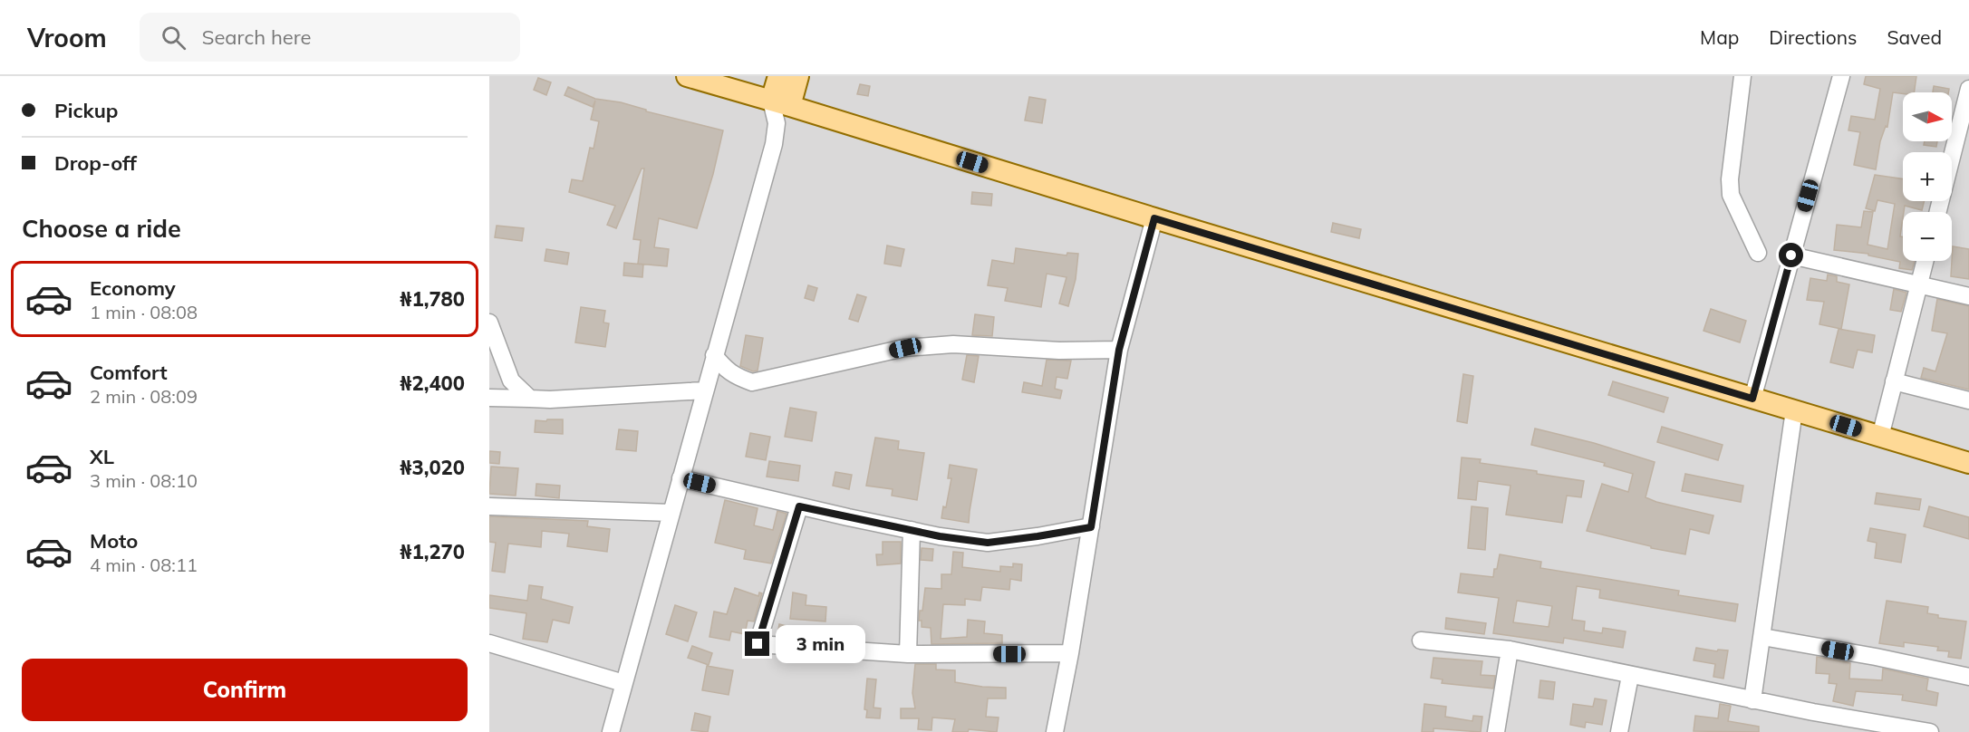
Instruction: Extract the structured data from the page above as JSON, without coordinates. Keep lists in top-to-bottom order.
{
  "north": "right",
  "page": {
    "header": "Vroom",
    "search": "Search here",
    "nav": ["Map", "Directions", "Saved"],
    "banner": ["Pickup", "Drop-off"],
    "map_buttons": ["+", "−"],
    "heading": "Choose a ride",
    "list": [
      {
        "name": "Economy",
        "note": "1 min · 08:08",
        "value": "₦1,780"
      },
      {
        "name": "Comfort",
        "note": "2 min · 08:09",
        "value": "₦2,400"
      },
      {
        "name": "XL",
        "note": "3 min · 08:10",
        "value": "₦3,020"
      },
      {
        "name": "Moto",
        "note": "4 min · 08:11",
        "value": "₦1,270"
      }
    ],
    "bubble": "3 min",
    "buttons": "Confirm"
  }
}
